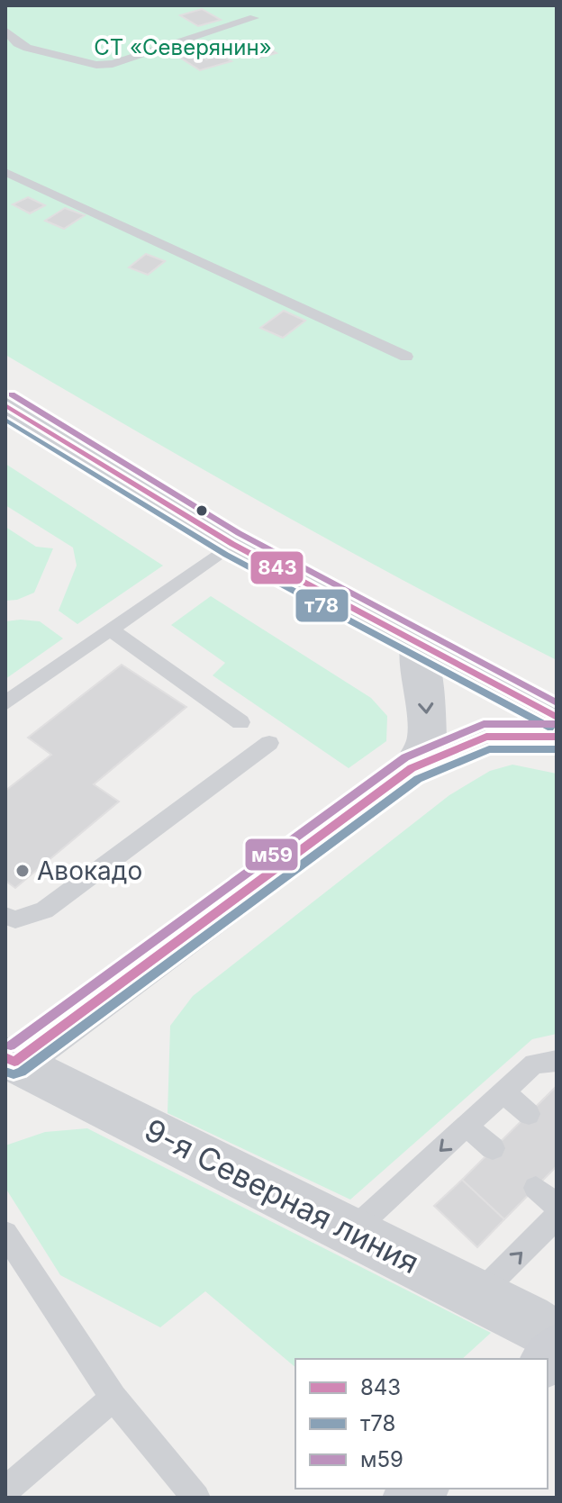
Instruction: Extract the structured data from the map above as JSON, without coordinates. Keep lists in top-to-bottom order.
{
  "streets": {
    "street": ["9-я Северная линия"]
  },
  "parks": ["СТ «Северянин»"],
  "places": ["Авокадо"],
  "lines": ["transit line м59", "transit line 843", "transit line т78"],
  "legend": ["843", "т78", "м59"]
}
